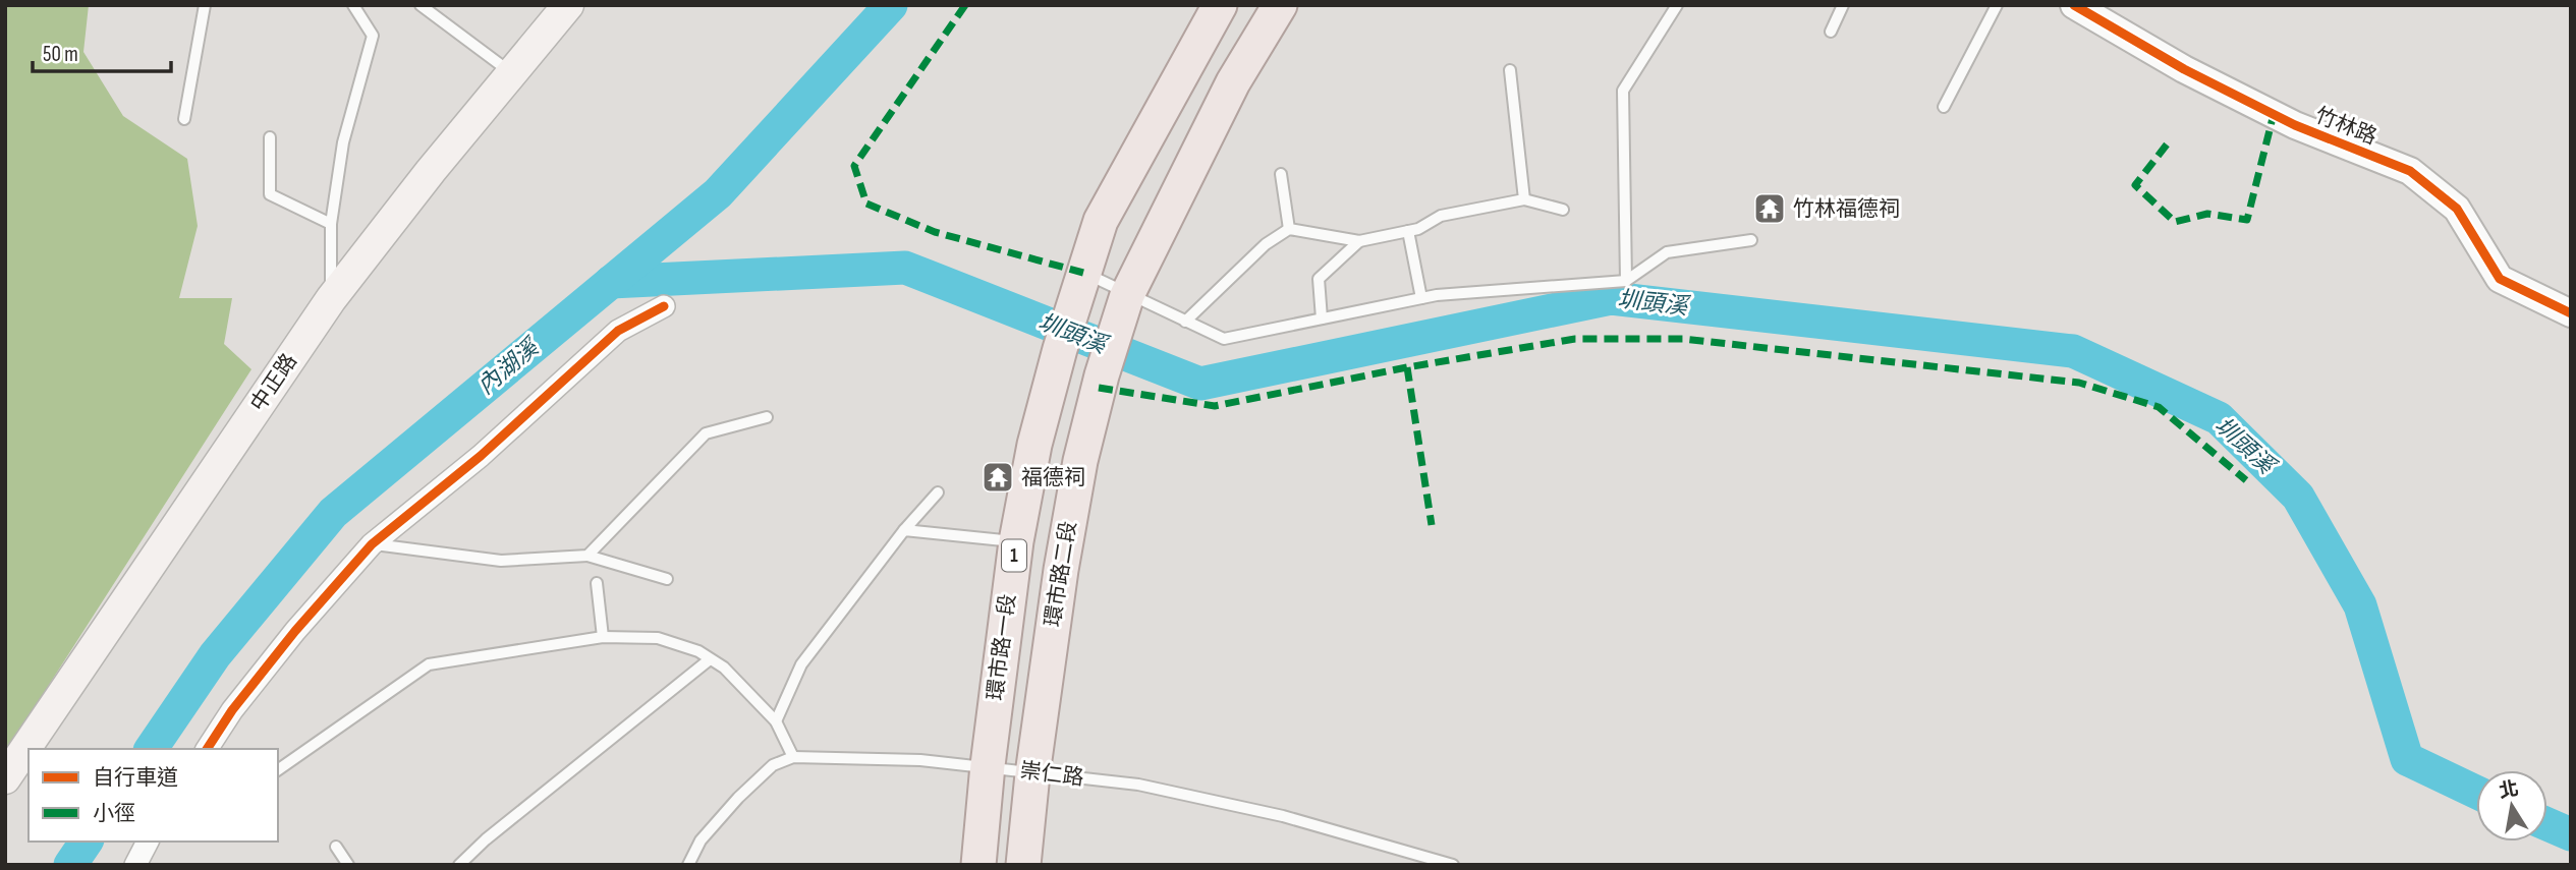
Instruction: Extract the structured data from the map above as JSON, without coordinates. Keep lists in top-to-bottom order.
{
  "streets": {
    "main road": [
      "中正路",
      "1",
      "環市路二段",
      "環市路一段"
    ],
    "street": ["竹林路"],
    "lane": ["崇仁路"]
  },
  "crossings": [
    ["1", "環市路一段"],
    ["環市路二段", "崇仁路"],
    ["環市路一段", "崇仁路"]
  ],
  "water": ["圳頭溪", "內湖溪"],
  "places": {
    "temple": ["竹林福德祠", "福德祠"]
  },
  "legend": ["自行車道", "小徑"],
  "scale_bar": "50 m",
  "north": "top"
}
